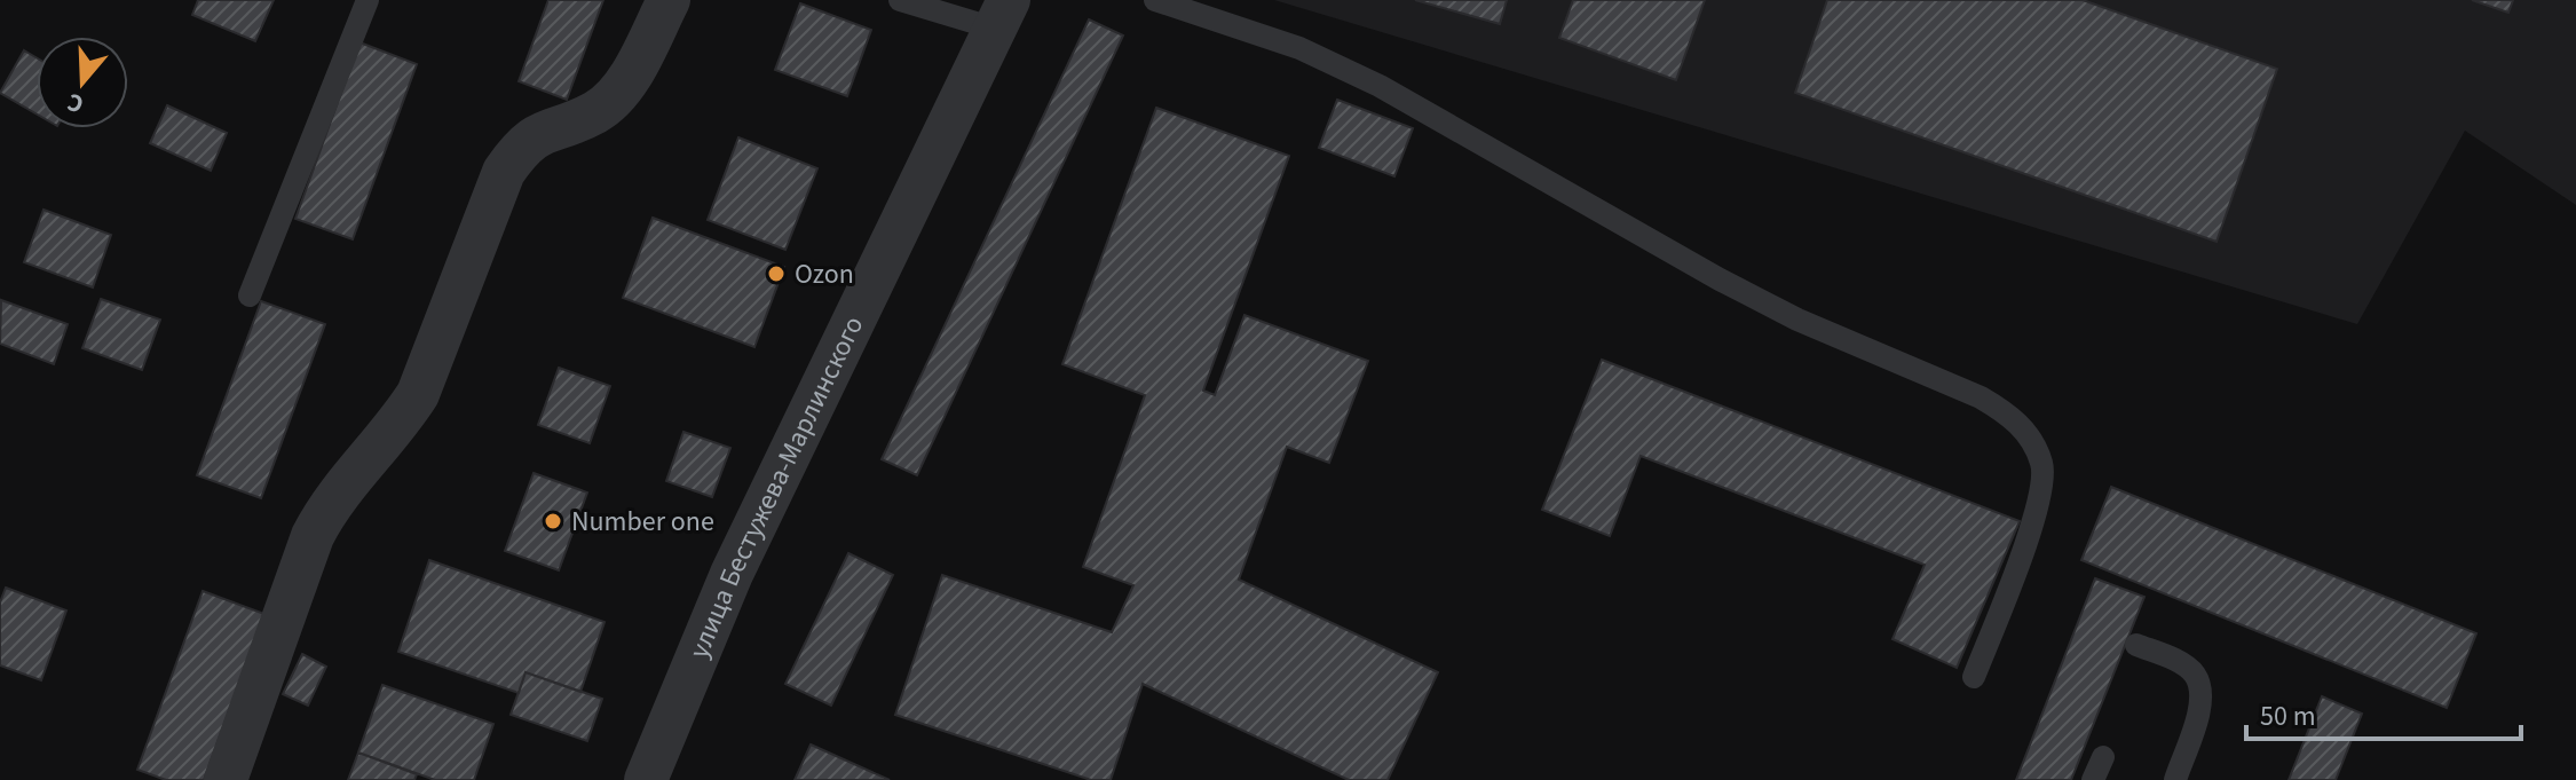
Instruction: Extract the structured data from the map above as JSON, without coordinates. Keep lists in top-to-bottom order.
{
  "streets": {
    "street": ["улица Бестужева-Марлинского"]
  },
  "places": ["Ozon", "Number one"],
  "scale_bar": "50 m",
  "north": "bottom"
}
